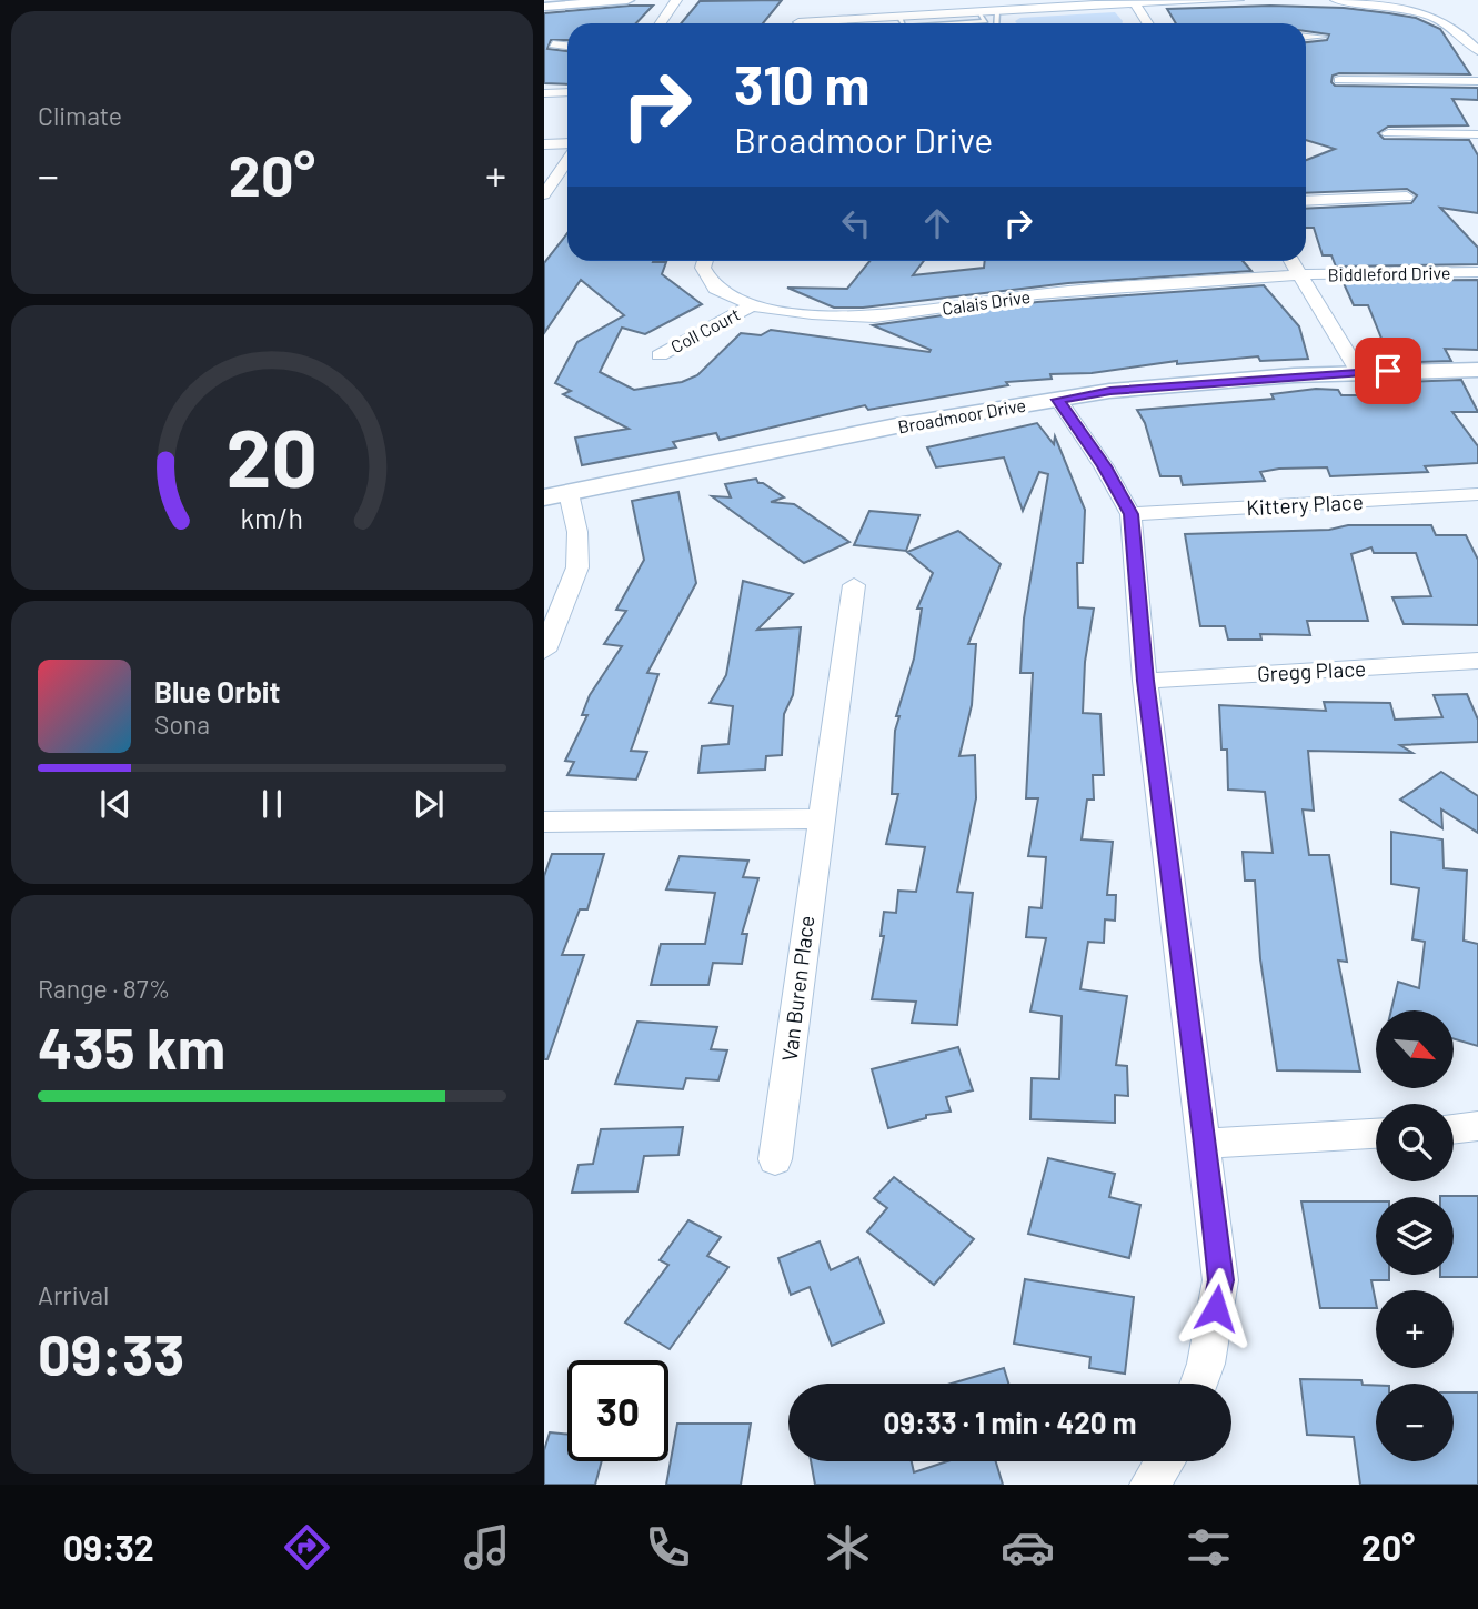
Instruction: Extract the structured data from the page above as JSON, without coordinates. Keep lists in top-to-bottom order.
{
  "streets": {
    "street": [
      "Biddleford Drive",
      "Calais Drive",
      "Coll Court",
      "Broadmoor Drive",
      "Kittery Place",
      "Gregg Place",
      "Van Buren Place"
    ]
  },
  "crossings": [
    ["Biddleford Drive", "Calais Drive"],
    ["Calais Drive", "Coll Court"]
  ],
  "north": "bottom right",
  "page": {
    "tile": [
      "Climate",
      ["Range · 87%", "435 km"],
      ["Arrival", "09:33"]
    ],
    "turn": ["310 m", "Broadmoor Drive"],
    "heat": ["−", "20°", "+"],
    "song": ["Blue Orbit", "Sona"],
    "map_buttons": ["+", "−"],
    "limit": "30",
    "trip": "09:33 · 1 min · 420 m",
    "tabs": ["09:32", "20°"],
    "gauge": ["20", "km/h"]
  }
}
